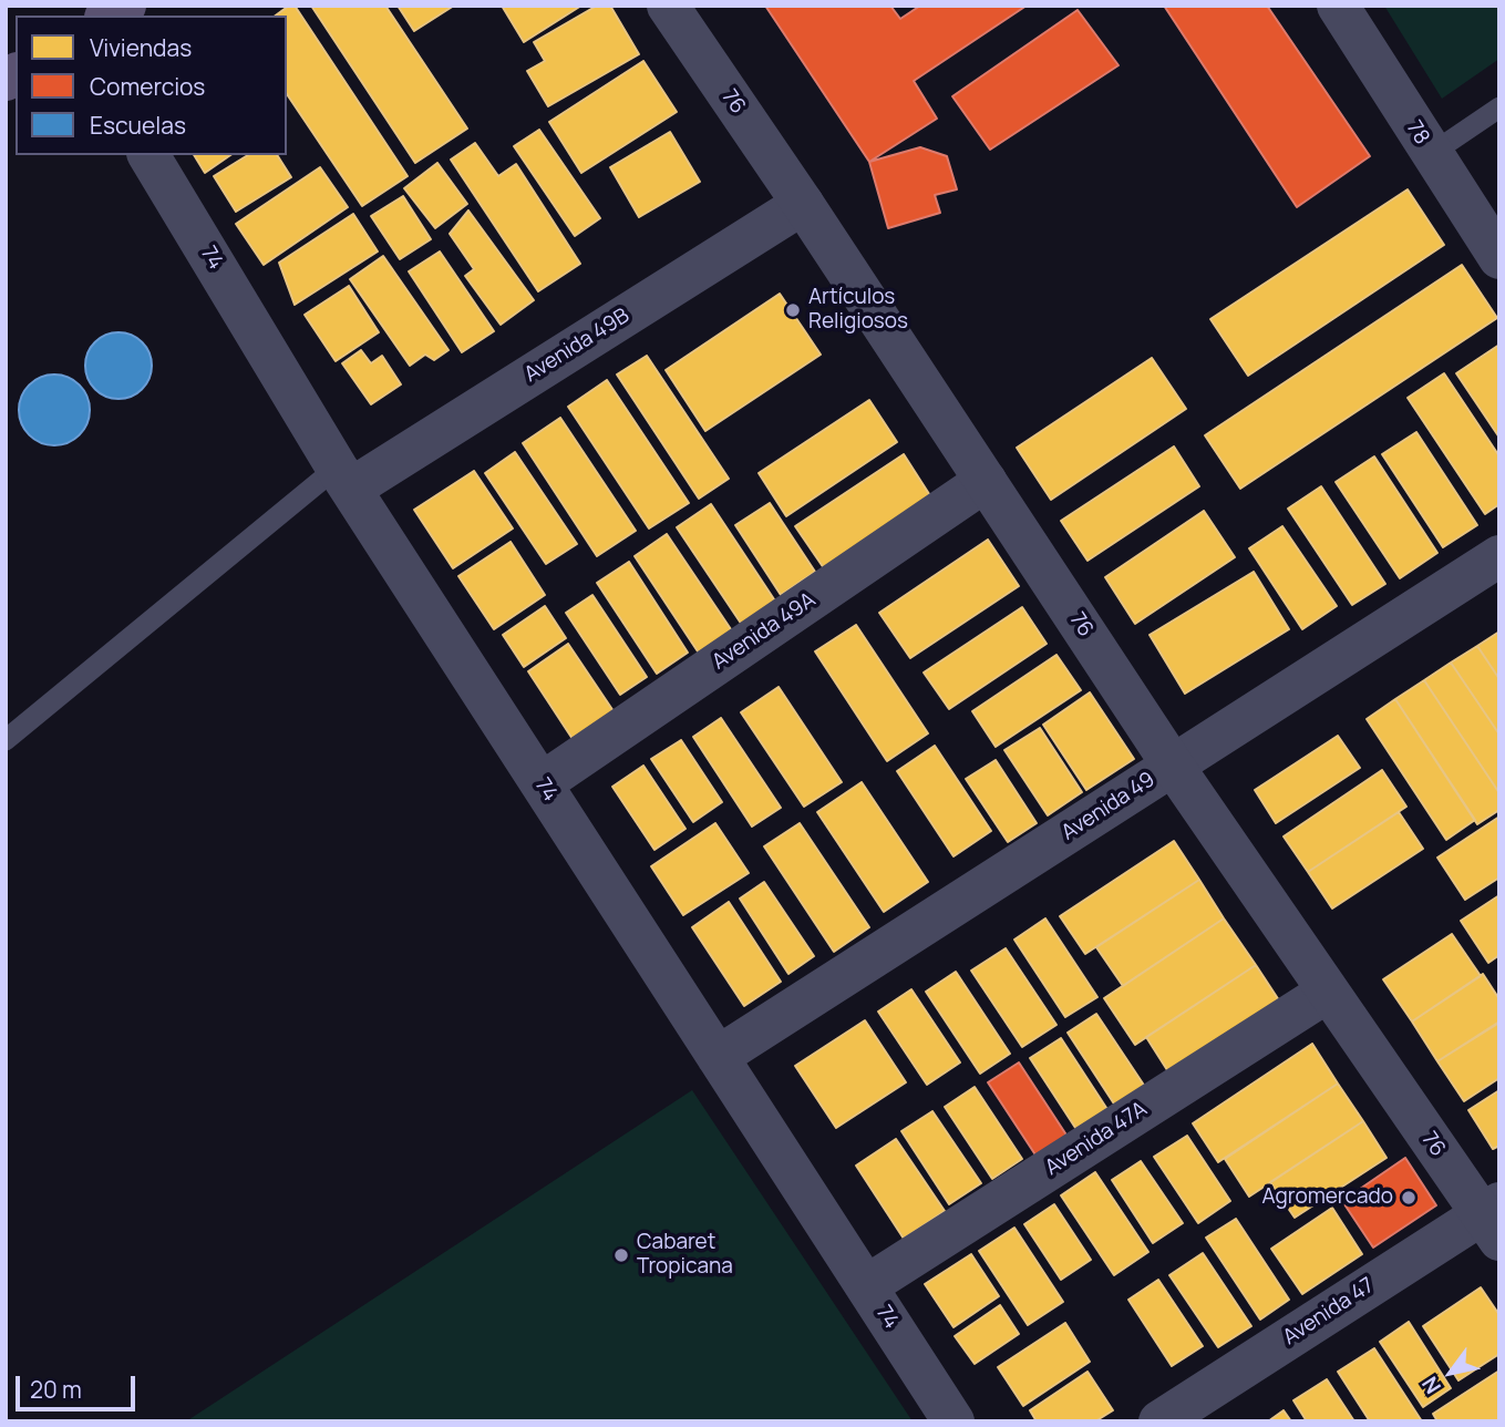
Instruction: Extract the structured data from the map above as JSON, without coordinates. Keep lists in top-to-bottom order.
{
  "streets": {
    "street": [
      "76",
      "78",
      "74",
      "Avenida 49B",
      "Avenida 49A",
      "Avenida 49",
      "Avenida 47A",
      "Avenida 47"
    ]
  },
  "crossings": [
    ["76", "Avenida 49B"],
    ["76", "Avenida 49A"],
    ["76", "Avenida 49"],
    ["76", "Avenida 47A"],
    ["76", "Avenida 47"],
    ["74", "Avenida 49B"],
    ["74", "Avenida 49A"],
    ["74", "Avenida 49"],
    ["74", "Avenida 47A"]
  ],
  "places": ["Artículos Religiosos", "Agromercado", "Cabaret Tropicana"],
  "legend": ["Viviendas", "Comercios", "Escuelas"],
  "scale_bar": "20 m",
  "north": "bottom left"
}
